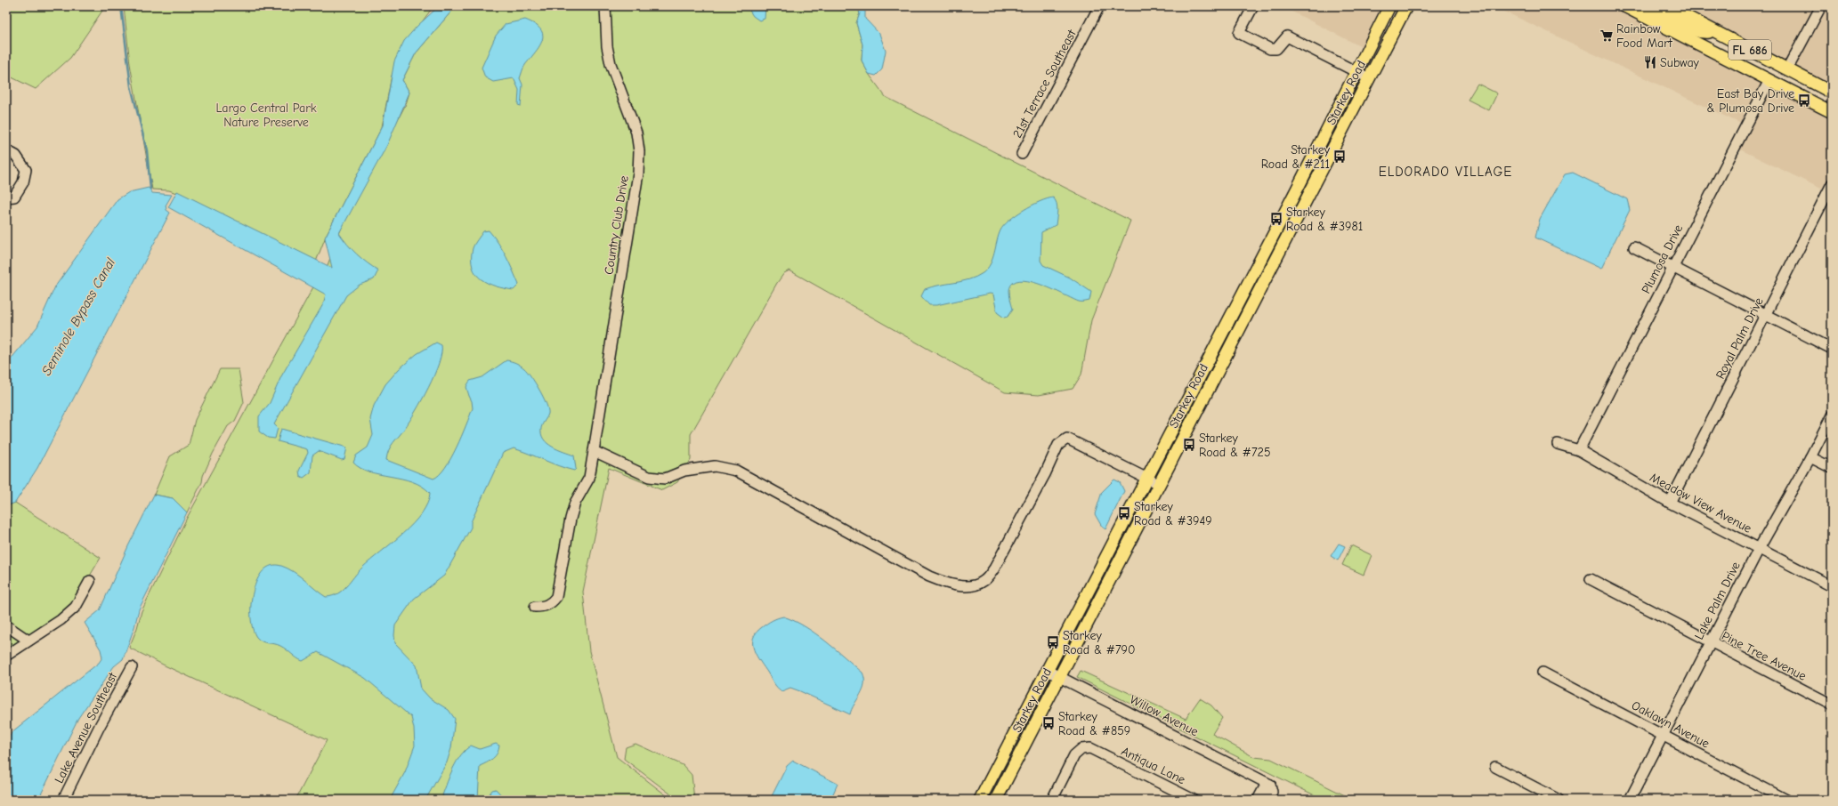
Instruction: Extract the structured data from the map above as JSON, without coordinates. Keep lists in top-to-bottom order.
{
  "streets": {
    "main road": ["FL 686", "Starkey Road"],
    "street": [
      "21st Terrace Southeast",
      "Country Club Drive",
      "Plumosa Drive",
      "Royal Palm Drive",
      "Meadow View Avenue",
      "Lake Palm Drive",
      "Pine Tree Avenue",
      "Willow Avenue",
      "Oaklawn Avenue",
      "Lake Avenue Southeast",
      "Antiqua Lane"
    ]
  },
  "crossings": [
    ["FL 686", "Plumosa Drive"],
    ["Starkey Road", "Willow Avenue"],
    ["Plumosa Drive", "Meadow View Avenue"],
    ["Royal Palm Drive", "Meadow View Avenue"],
    ["Meadow View Avenue", "Lake Palm Drive"],
    ["Lake Palm Drive", "Pine Tree Avenue"],
    ["Lake Palm Drive", "Oaklawn Avenue"]
  ],
  "districts": ["ELDORADO VILLAGE"],
  "water": ["Seminole Bypass Canal"],
  "parks": ["Largo Central Park Nature Preserve"],
  "places": {
    "supermarket": ["Rainbow Food Mart"],
    "restaurant": ["Subway"],
    "bus stop": [
      "East Bay Drive & Plumosa Drive",
      "Starkey Road & #211",
      "Starkey Road & #3981",
      "Starkey Road & #725",
      "Starkey Road & #3949",
      "Starkey Road & #790",
      "Starkey Road & #859"
    ]
  }
}
